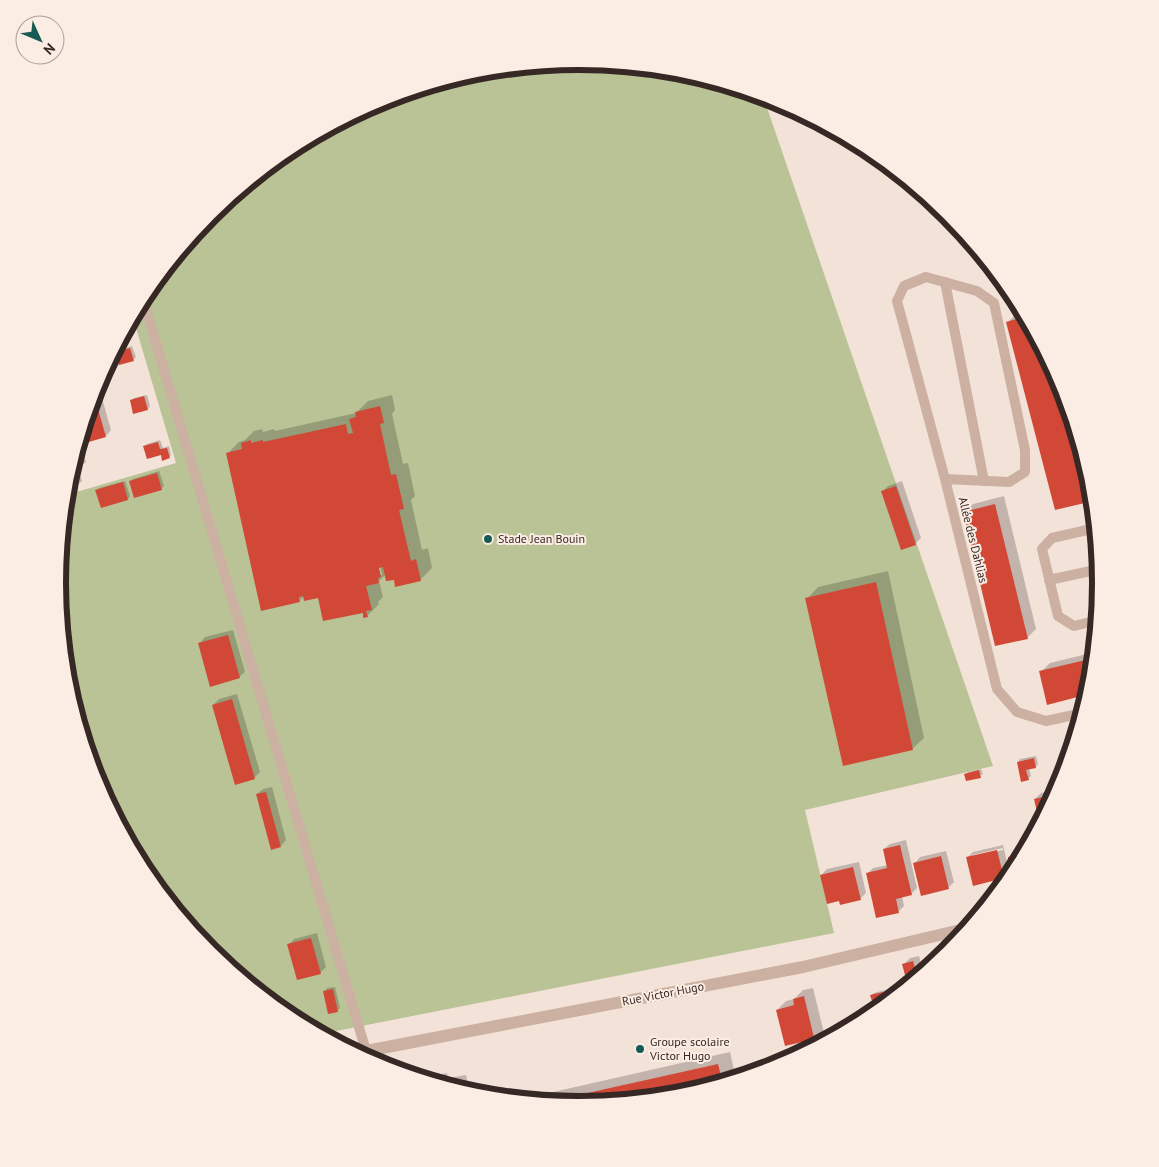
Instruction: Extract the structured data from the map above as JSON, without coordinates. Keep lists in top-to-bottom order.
{
  "streets": {
    "street": ["Rue Victor Hugo"],
    "lane": ["Allée des Dahlias"]
  },
  "places": ["Stade Jean Bouin", "Groupe scolaire Victor Hugo"],
  "north": "bottom right"
}
